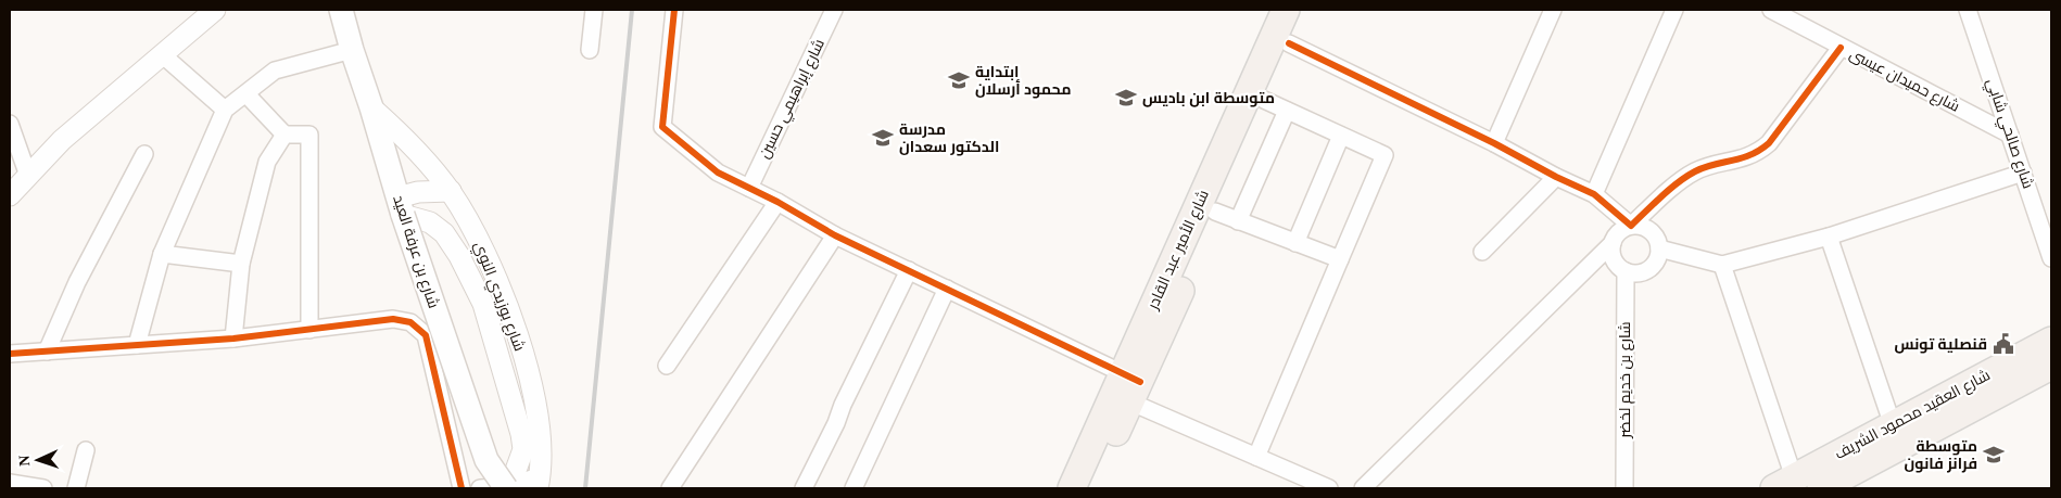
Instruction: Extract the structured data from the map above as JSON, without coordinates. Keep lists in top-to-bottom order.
{
  "streets": {
    "main road": ["شارع الأمير عبد القادر", "شارع بن عرفة العيد", "شارع العقيد محمود الشريف"],
    "street": [
      "شارع حميدان عيسى",
      "شارع إبراهيمي حسين",
      "شارع صالحي شابي",
      "شارع بوزيدي النوي",
      "شارع بن خديم لخضر"
    ]
  },
  "crossings": [
    ["شارع حميدان عيسى", "شارع صالحي شابي"],
    ["شارع بن عرفة العيد", "شارع بوزيدي النوي"]
  ],
  "places": {
    "school or university": [
      "ابتداية محمود أرسلان",
      "متوسطة ابن باديس",
      "مدرسة الدكتور سعدان",
      "متوسطة فرانز فانون"
    ],
    "public building": ["قنصلية تونس"]
  },
  "north": "left"
}
